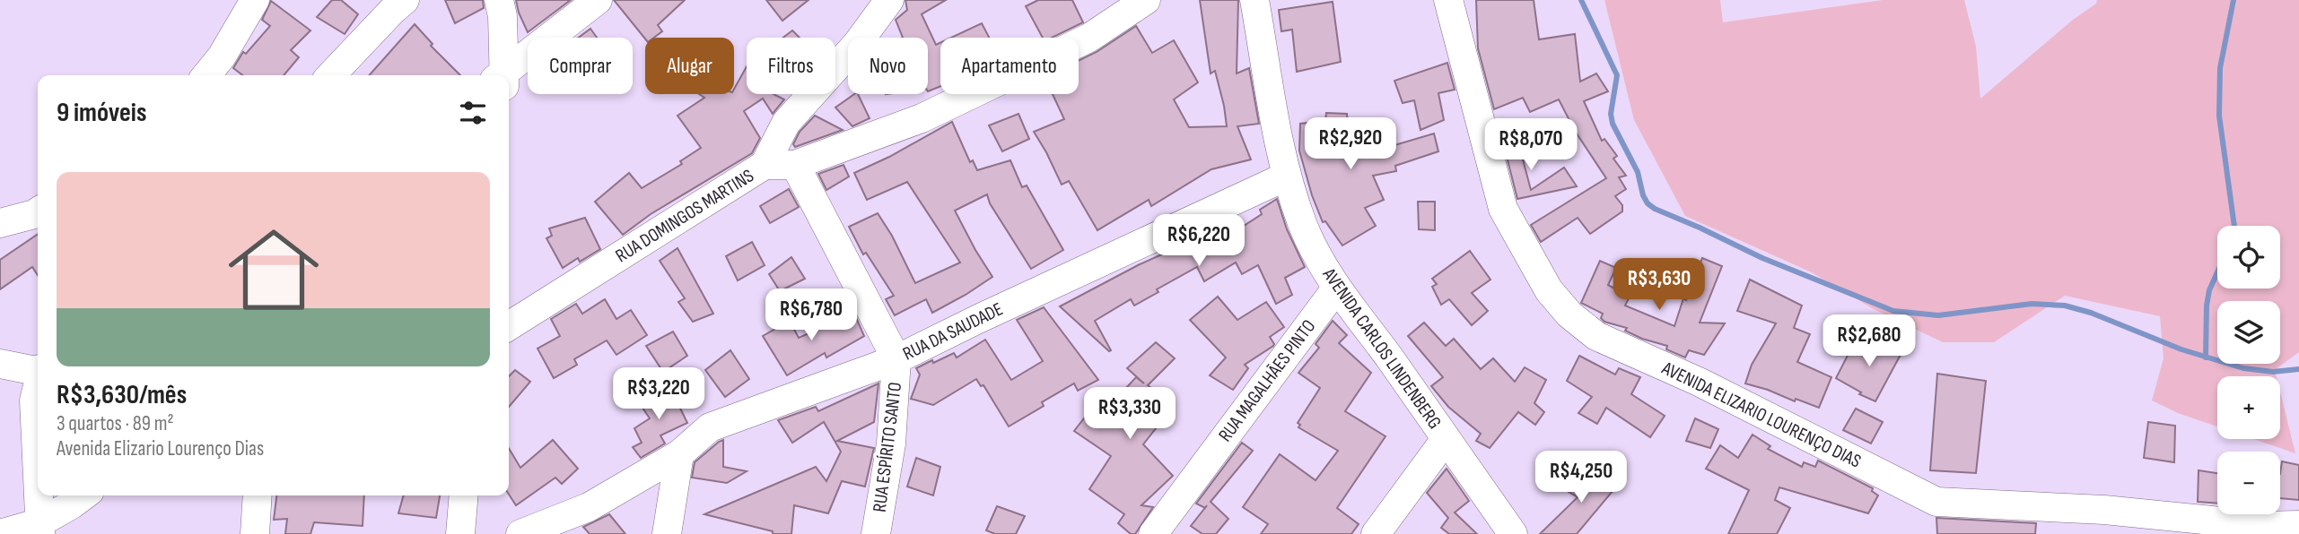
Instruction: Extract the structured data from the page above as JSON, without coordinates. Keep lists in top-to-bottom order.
{
  "streets": {
    "street": [
      "RUA DOMINGOS MARTINS",
      "RUA DA SAUDADE",
      "AVENIDA CARLOS LINDENBERG",
      "RUA MAGALHÃES PINTO",
      "AVENIDA ELIZARIO LOURENÇO DIAS",
      "RUA ESPÍRITO SANTO"
    ]
  },
  "crossings": [
    ["RUA DA SAUDADE", "AVENIDA CARLOS LINDENBERG"],
    ["RUA DA SAUDADE", "RUA ESPÍRITO SANTO"],
    ["AVENIDA CARLOS LINDENBERG", "RUA MAGALHÃES PINTO"]
  ],
  "page": {
    "chip": [
      "Comprar",
      "Alugar",
      "Filtros",
      "Novo",
      "Apartamento"
    ],
    "heading": "9 imóveis",
    "price": [
      "R$2,920",
      "R$8,070",
      "R$6,220",
      "R$3,630",
      "R$6,780",
      "R$2,680",
      "R$3,220",
      "R$3,330",
      "R$4,250"
    ],
    "list": [
      {
        "name": "R$3,630/mês",
        "note": "3 quartos · 89 m² · Avenida Elizario Lourenço Dias"
      }
    ],
    "map_buttons": ["+", "−"]
  }
}
